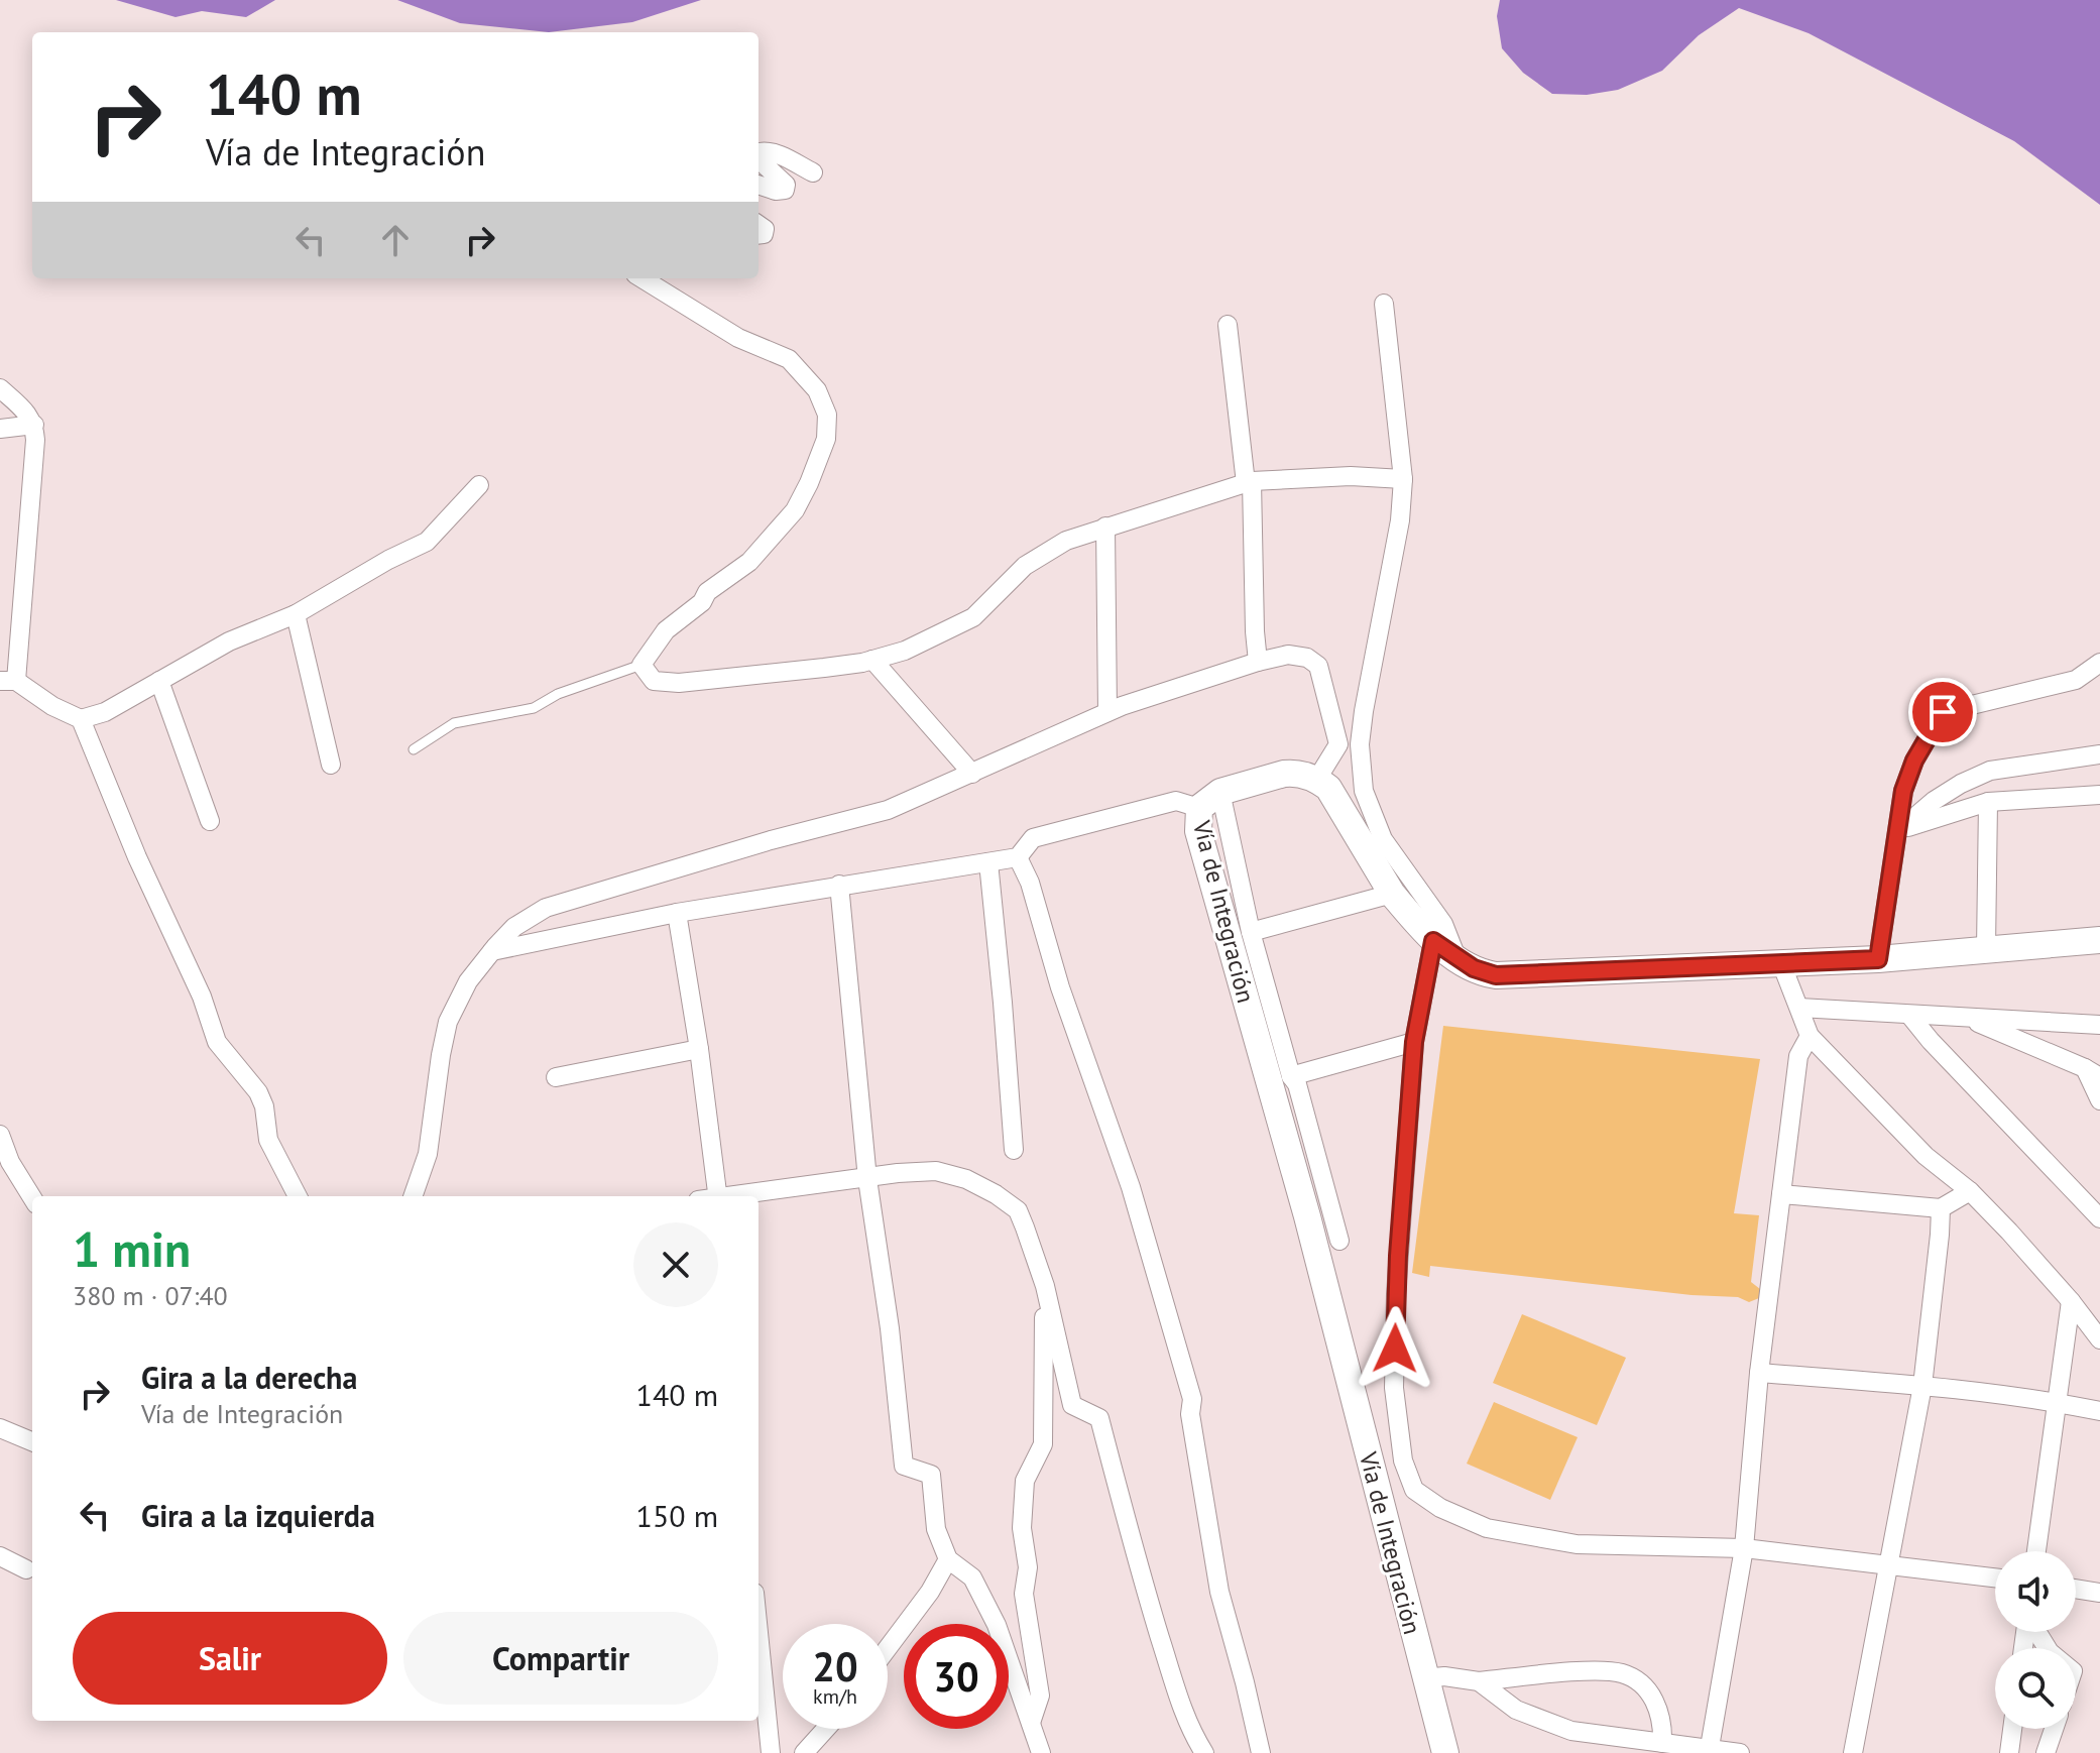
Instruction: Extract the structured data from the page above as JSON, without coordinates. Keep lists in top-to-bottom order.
{
  "streets": {
    "main road": ["Vía de Integración"]
  },
  "page": {
    "turn": ["140 m", "Vía de Integración"],
    "heading": ["1 min", "380 m · 07:40"],
    "list": [
      {
        "name": "Gira a la derecha",
        "note": "Vía de Integración",
        "value": "140 m"
      },
      {
        "name": "Gira a la izquierda",
        "value": "150 m"
      }
    ],
    "buttons": ["Salir", "Compartir"],
    "speed": "20 km/h",
    "limit": "30"
  }
}
